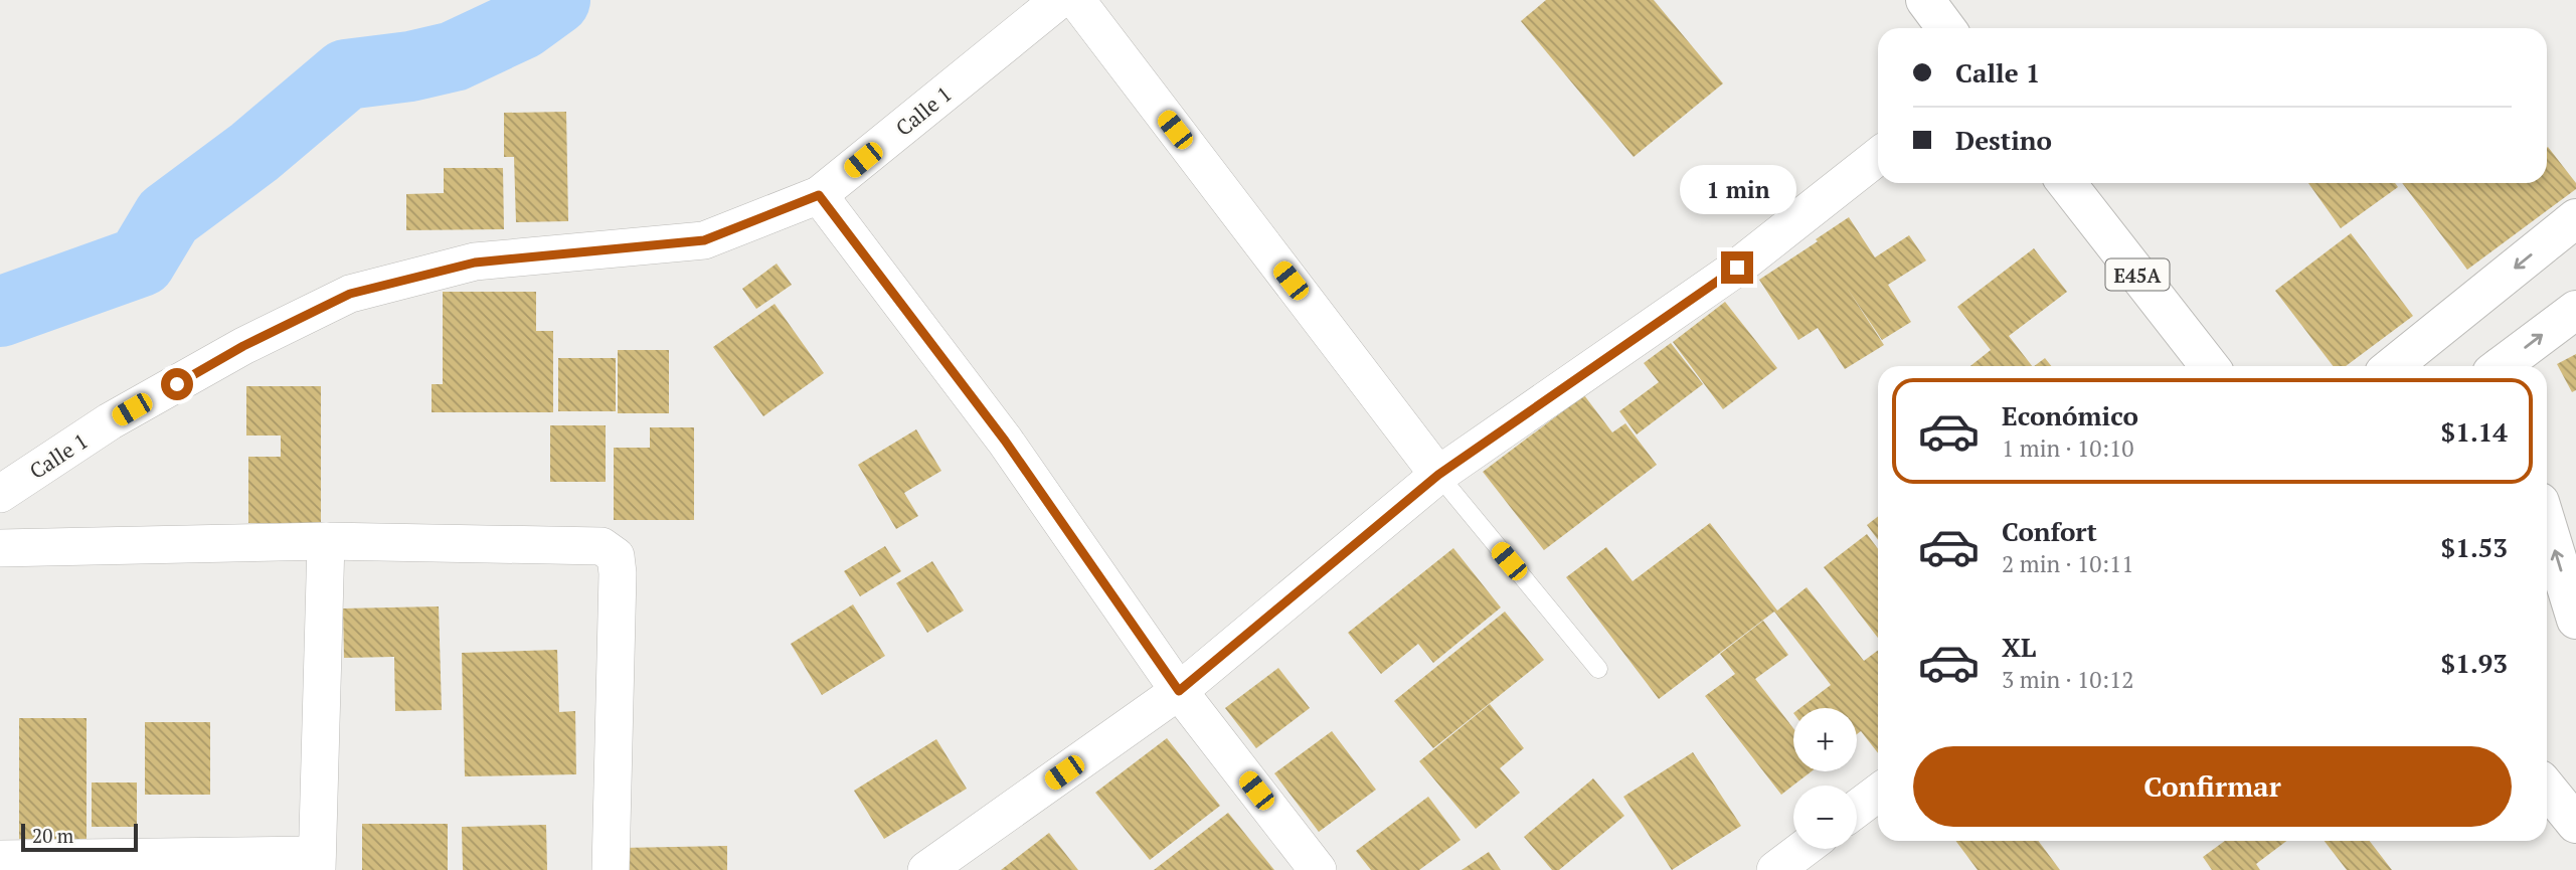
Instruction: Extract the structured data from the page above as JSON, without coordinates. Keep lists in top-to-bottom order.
{
  "streets": {
    "main road": ["E45A"],
    "street": ["Calle 1"]
  },
  "scale_bar": "20 m",
  "page": {
    "banner": ["Calle 1", "Destino"],
    "bubble": "1 min",
    "list": [
      {
        "name": "Económico",
        "note": "1 min · 10:10",
        "value": "$1.14"
      },
      {
        "name": "Confort",
        "note": "2 min · 10:11",
        "value": "$1.53"
      },
      {
        "name": "XL",
        "note": "3 min · 10:12",
        "value": "$1.93"
      }
    ],
    "map_buttons": ["+", "−"],
    "buttons": "Confirmar",
    "scale": "20 m"
  }
}
